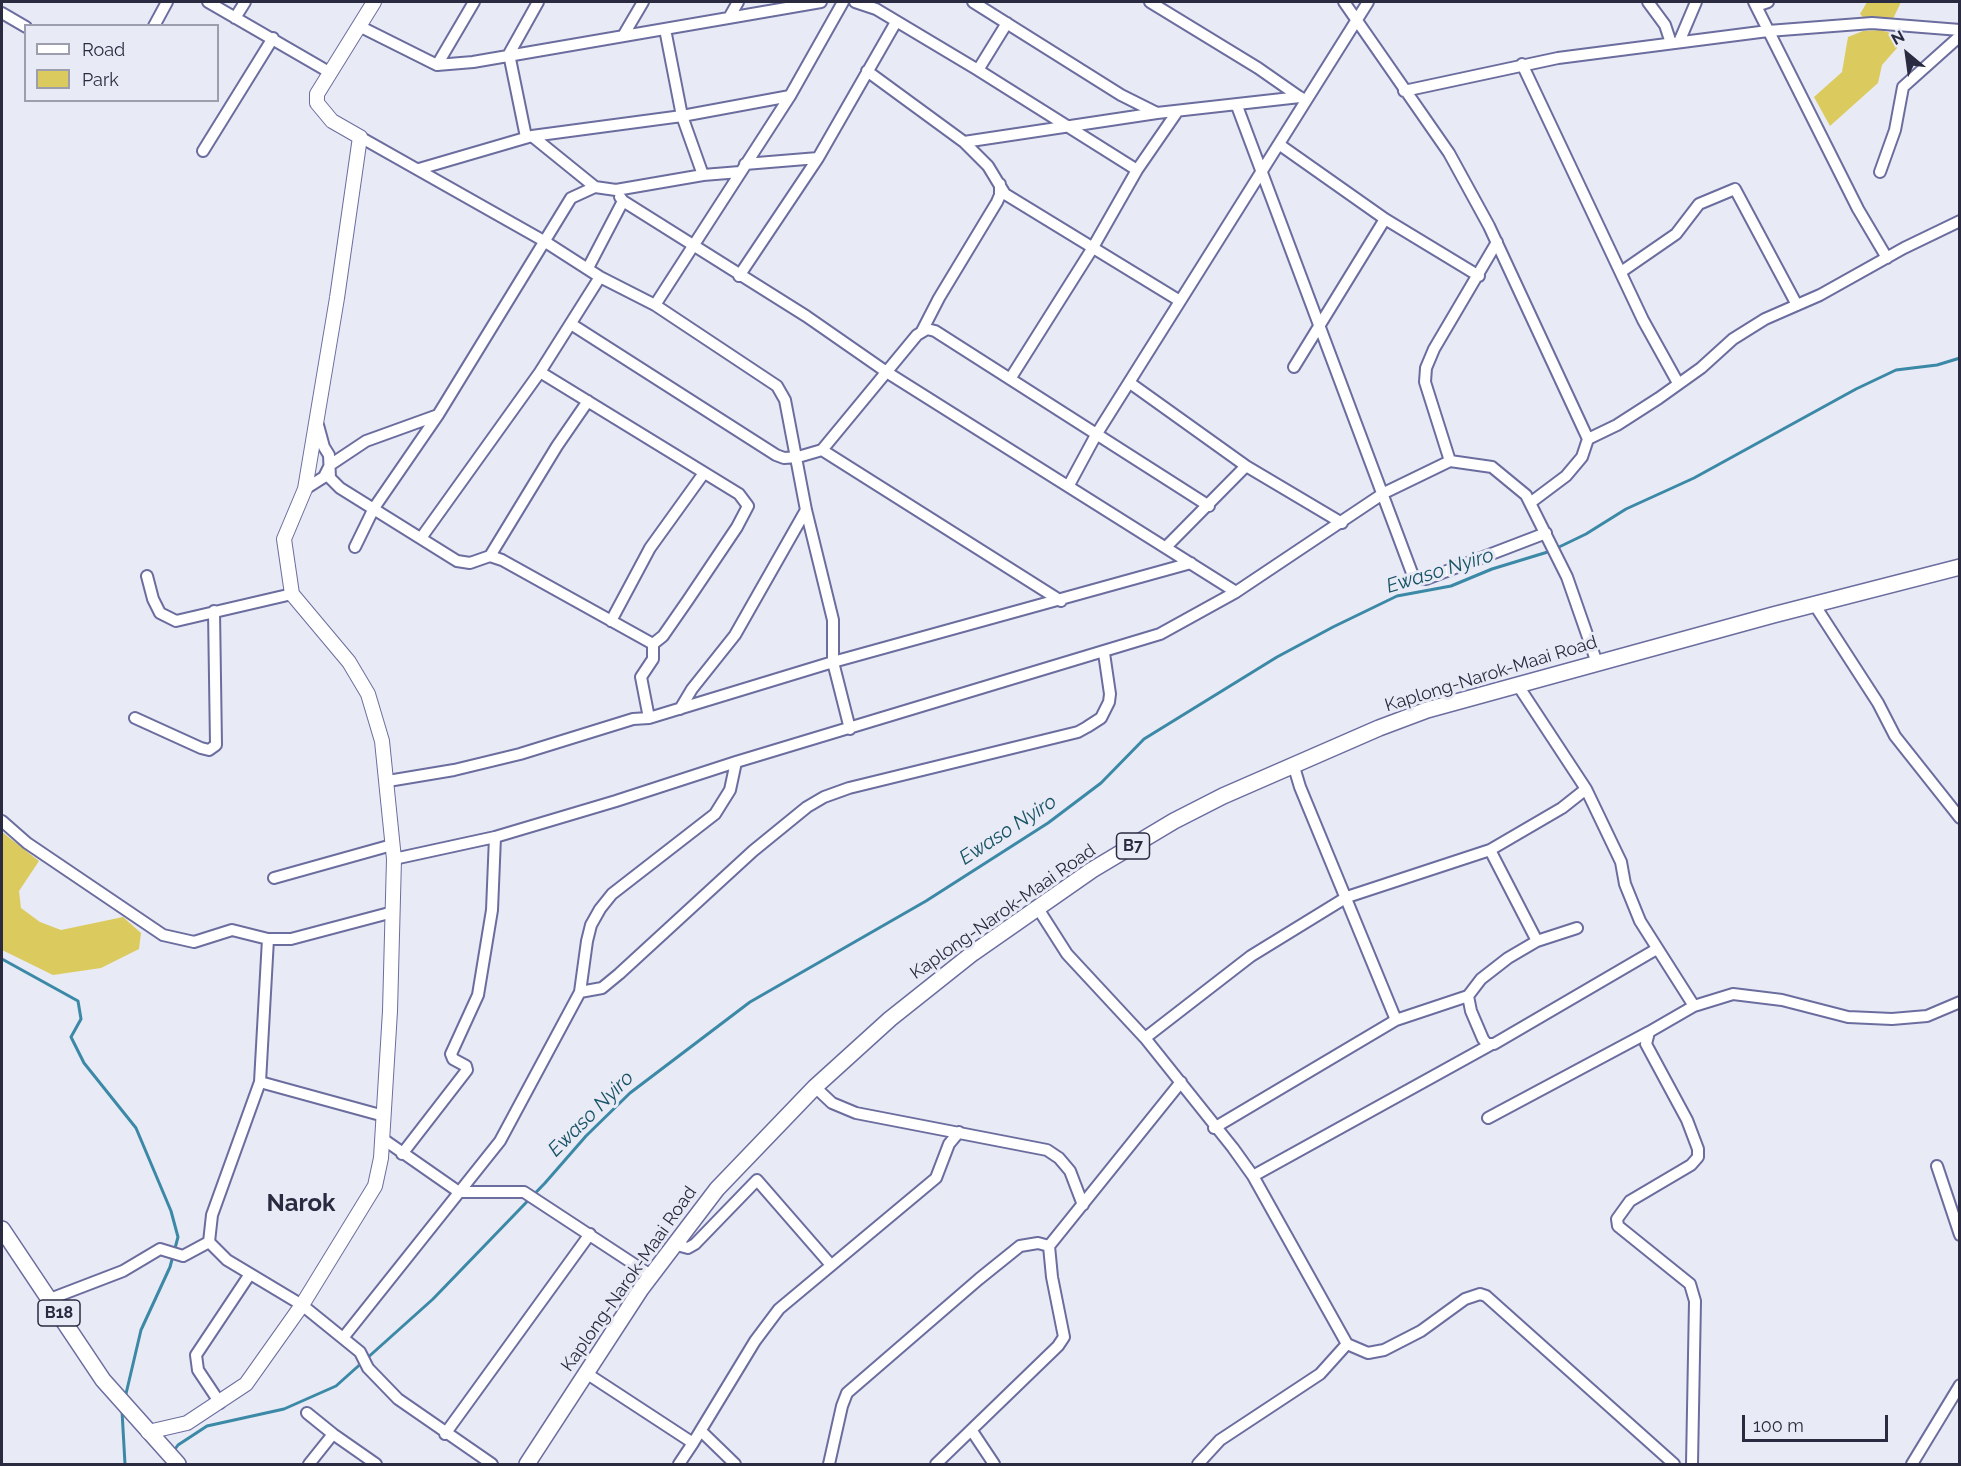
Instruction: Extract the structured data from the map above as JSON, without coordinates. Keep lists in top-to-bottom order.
{
  "streets": {
    "highway": ["Kaplong-Narok-Maai Road", "B7", "B18"]
  },
  "districts": ["Narok"],
  "water": ["Ewaso Nyiro"],
  "legend": ["Road", "Park"],
  "scale_bar": "100 m",
  "north": "top left"
}
